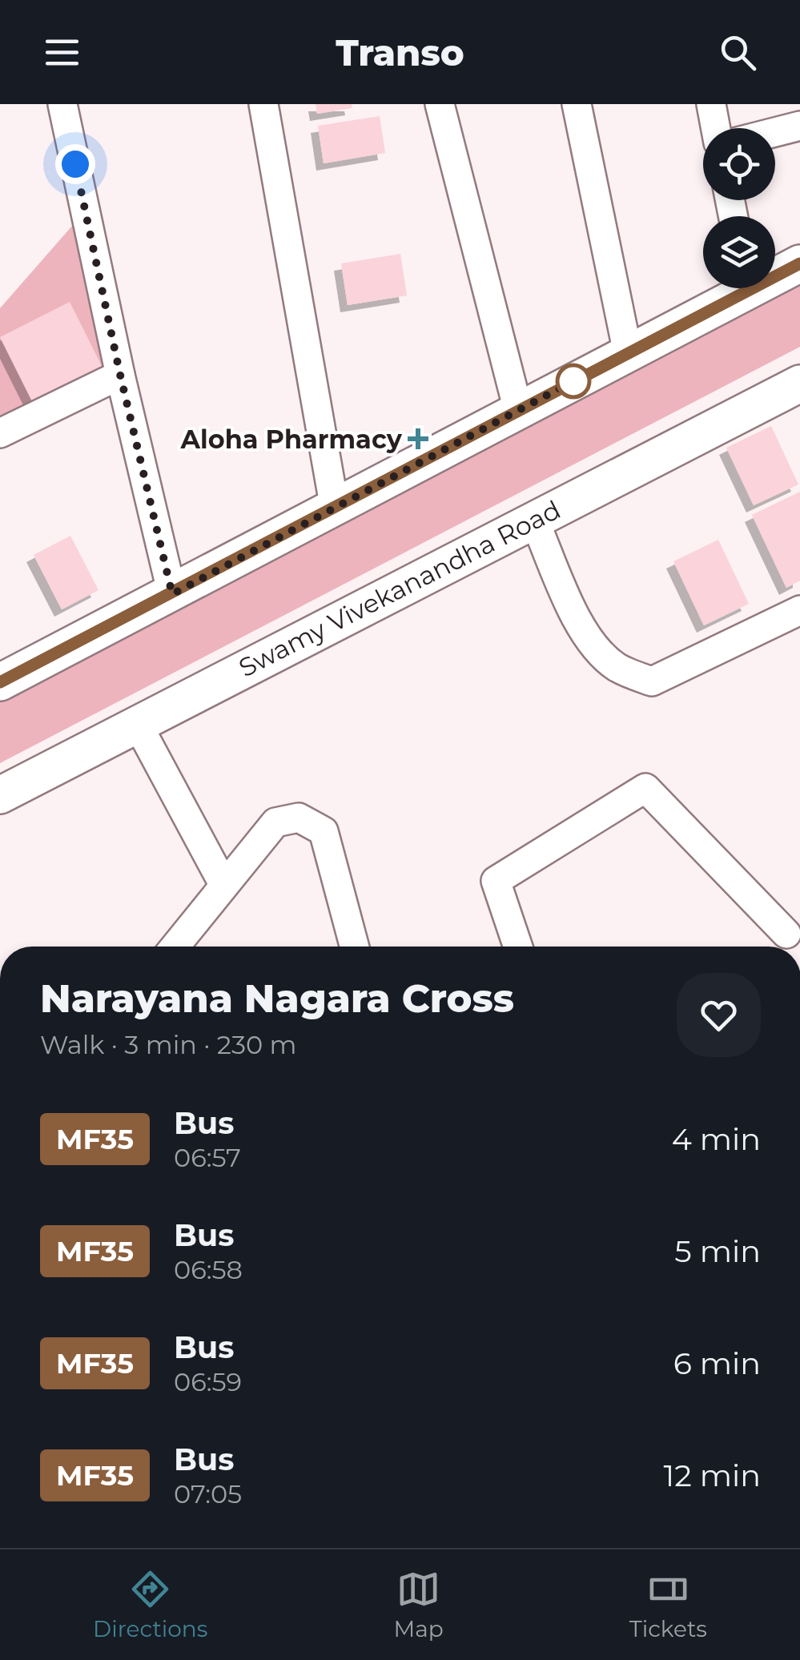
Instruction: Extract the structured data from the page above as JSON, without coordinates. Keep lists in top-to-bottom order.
{
  "streets": {
    "main road": ["Swamy Vivekanandha Road"]
  },
  "places": {
    "health": ["Aloha Pharmacy"]
  },
  "lines": ["bus line MF35"],
  "page": {
    "header": "Transo",
    "heading": ["Narayana Nagara Cross", "Walk · 3 min · 230 m"],
    "list": [
      {
        "mark": "MF35",
        "name": "Bus",
        "note": "06:57",
        "value": "4 min"
      },
      {
        "mark": "MF35",
        "name": "Bus",
        "note": "06:58",
        "value": "5 min"
      },
      {
        "mark": "MF35",
        "name": "Bus",
        "note": "06:59",
        "value": "6 min"
      },
      {
        "mark": "MF35",
        "name": "Bus",
        "note": "07:05",
        "value": "12 min"
      }
    ],
    "tabs": ["Directions", "Map", "Tickets"]
  }
}
